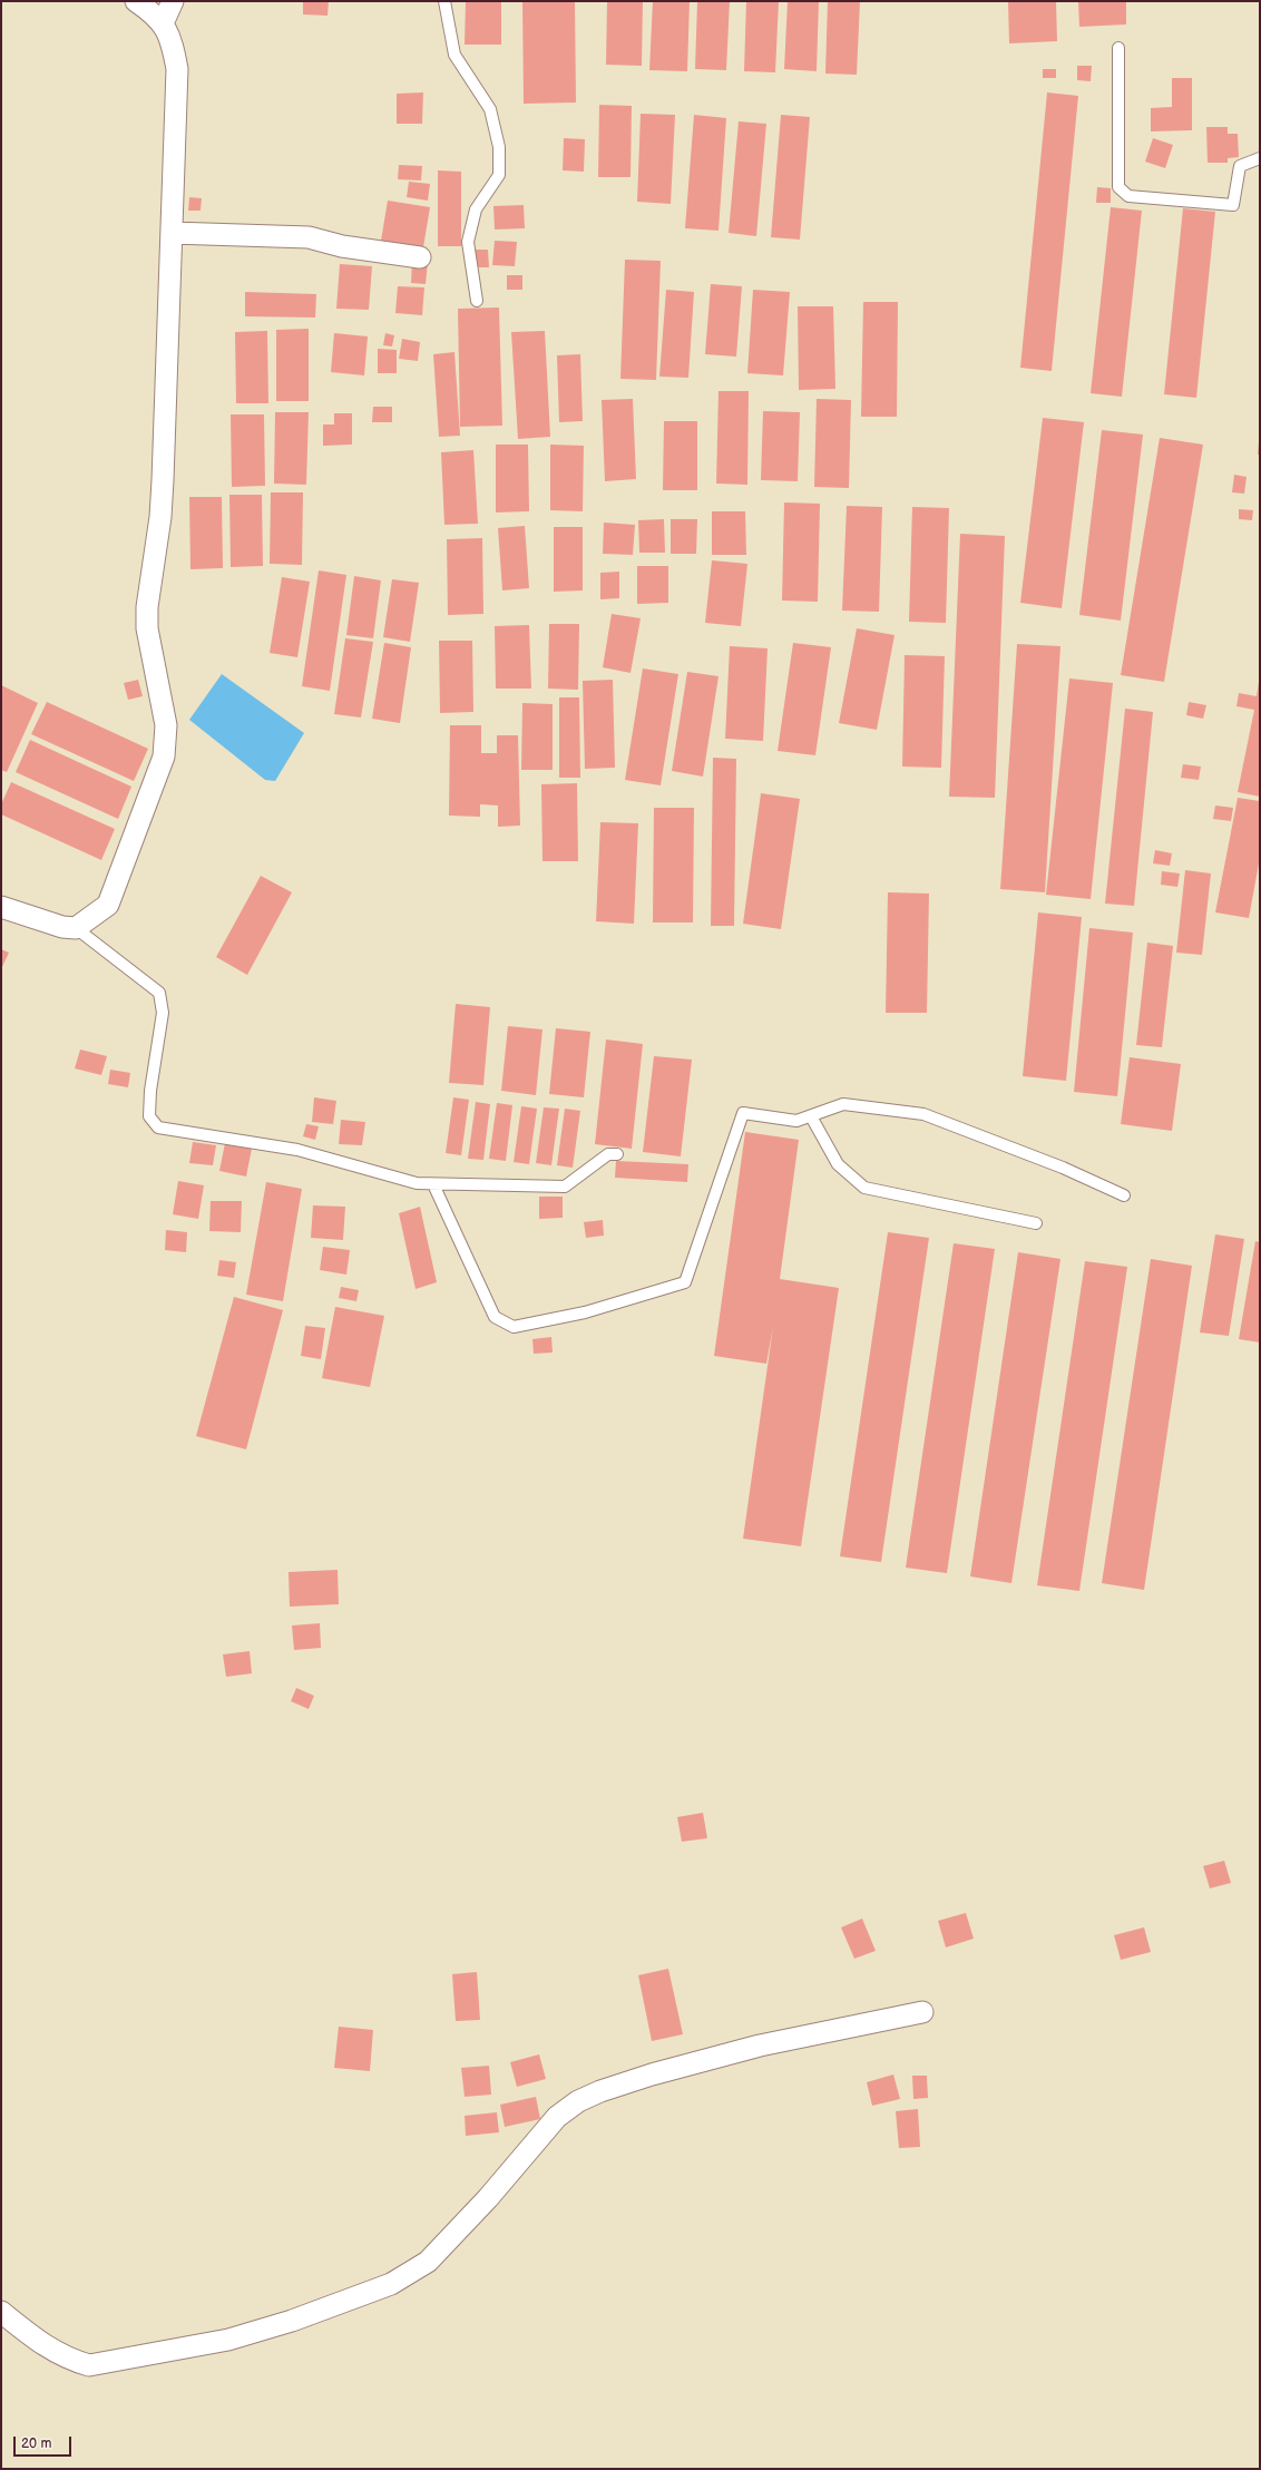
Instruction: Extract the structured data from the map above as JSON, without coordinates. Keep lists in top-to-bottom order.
{
  "scale_bar": "20 m"
}
